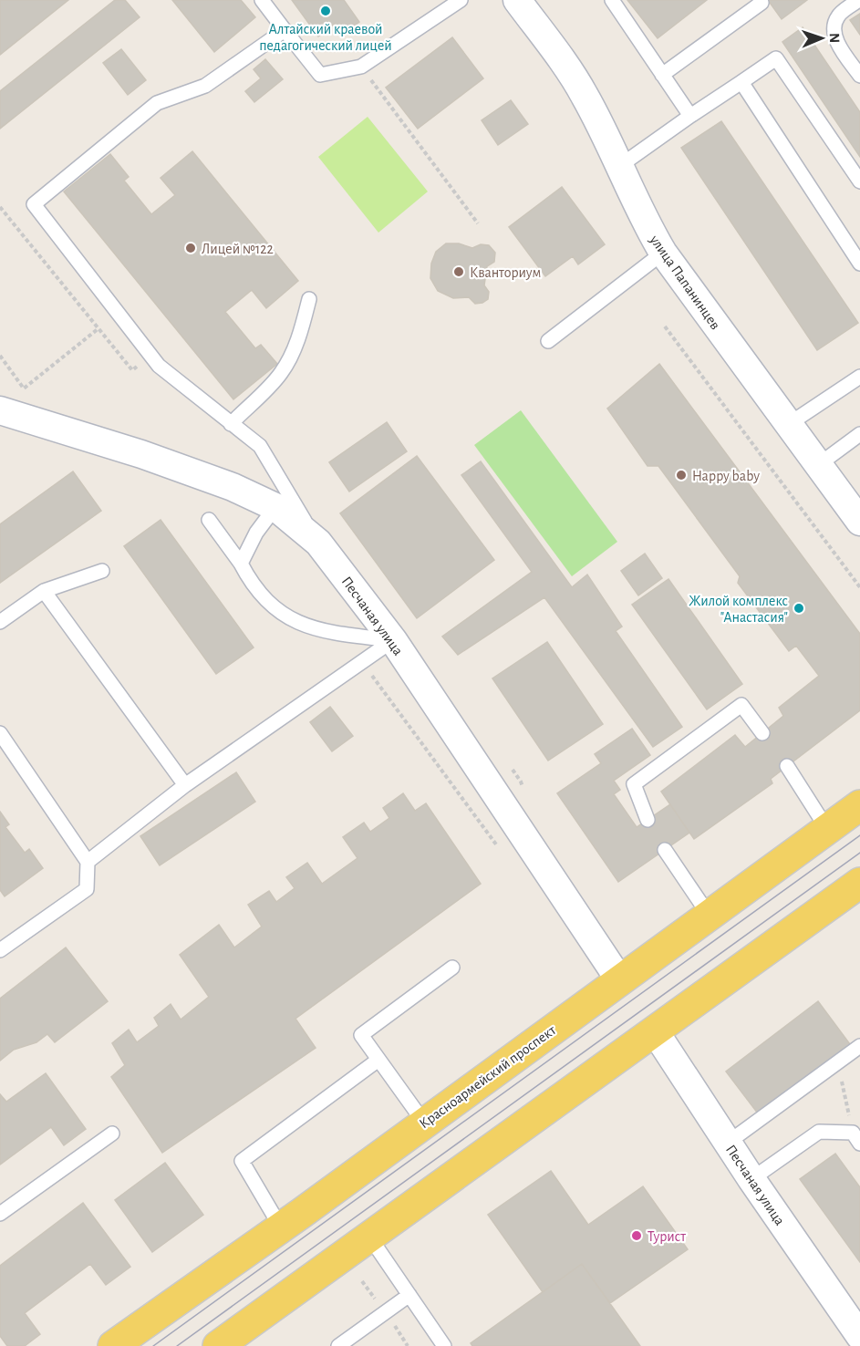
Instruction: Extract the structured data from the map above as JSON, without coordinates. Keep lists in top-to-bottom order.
{
  "streets": {
    "main road": ["Красноармейский проспект"],
    "street": ["улица Папанинцев", "Песчаная улица"]
  },
  "crossings": [
    ["Песчаная улица", "Красноармейский проспект"]
  ],
  "places": [
    "Алтайский краевой педагогический лицей",
    "Лицей №122",
    "Кванториум",
    "Happy baby",
    "Жилой комплекс \"Анастасия\"",
    "Турист"
  ],
  "north": "right"
}
